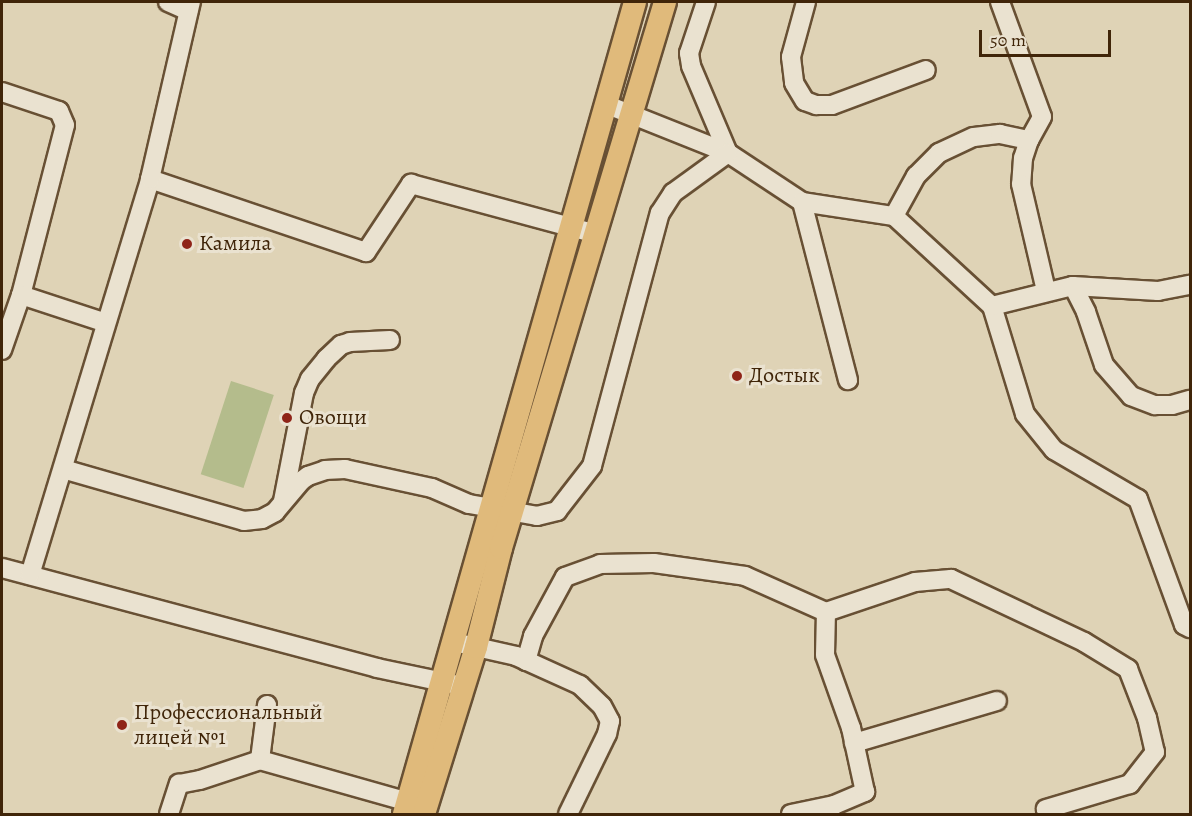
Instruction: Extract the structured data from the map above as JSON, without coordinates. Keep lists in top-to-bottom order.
{
  "places": [
    "Камила",
    "Достык",
    "Овощи",
    "Профессиональный лицей №1"
  ],
  "scale_bar": "50 m"
}
